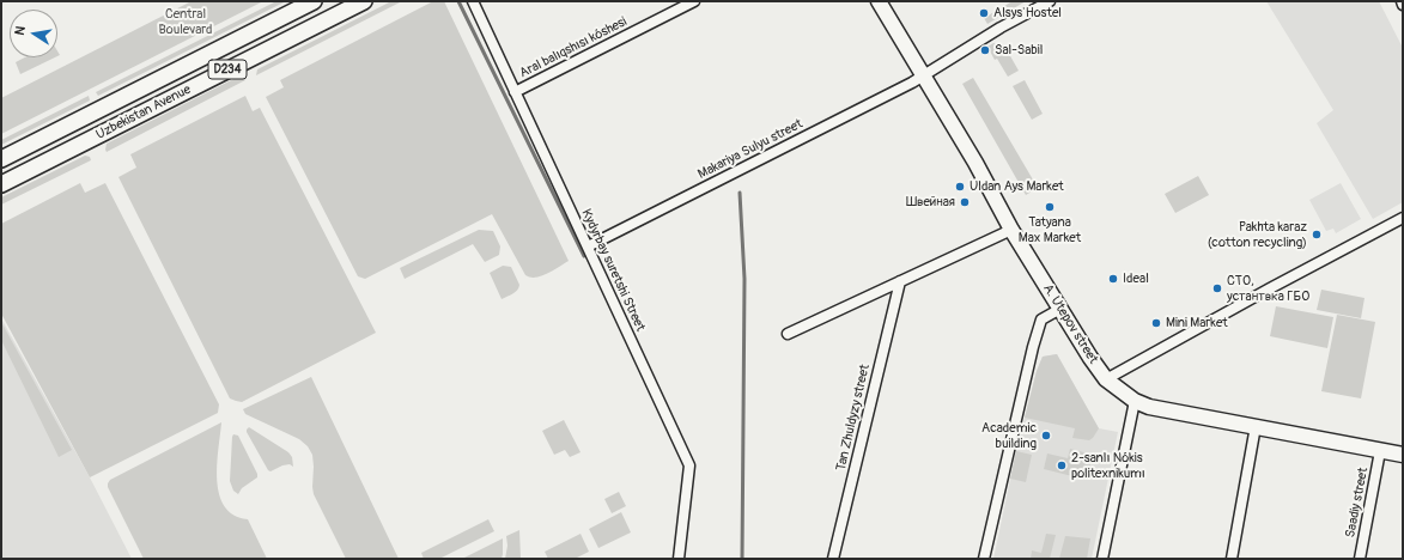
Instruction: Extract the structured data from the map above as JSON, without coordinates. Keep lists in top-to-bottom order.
{
  "streets": {
    "main road": ["D234", "Uzbekistan Avenue", "A. Utepov street"],
    "street": [
      "Aral balıqshısı kóshesi",
      "Makariya Sulyu street",
      "Kydyrbay suretshi Street",
      "Tan Zhuldyzy street",
      "Saadiy street"
    ]
  },
  "crossings": [
    ["Aral balıqshısı kóshesi", "Kydyrbay suretshi Street"],
    ["Makariya Sulyu street", "Kydyrbay suretshi Street"],
    ["Makariya Sulyu street", "A. Utepov street"],
    ["A. Utepov street", "Saadiy street"]
  ],
  "parks": ["Central Boulevard"],
  "places": [
    "Alsys Hostel",
    "Sal-Sabil",
    "Uldan Ays Market",
    "Швейная",
    "Tatyana Max Market",
    "Pakhta karaz (cotton recycling)",
    "Ideal",
    "СТО, устантвка ГБО",
    "Mini Market",
    "Academic building",
    "2-sanlı Nókis politexnikumı"
  ],
  "north": "left"
}
